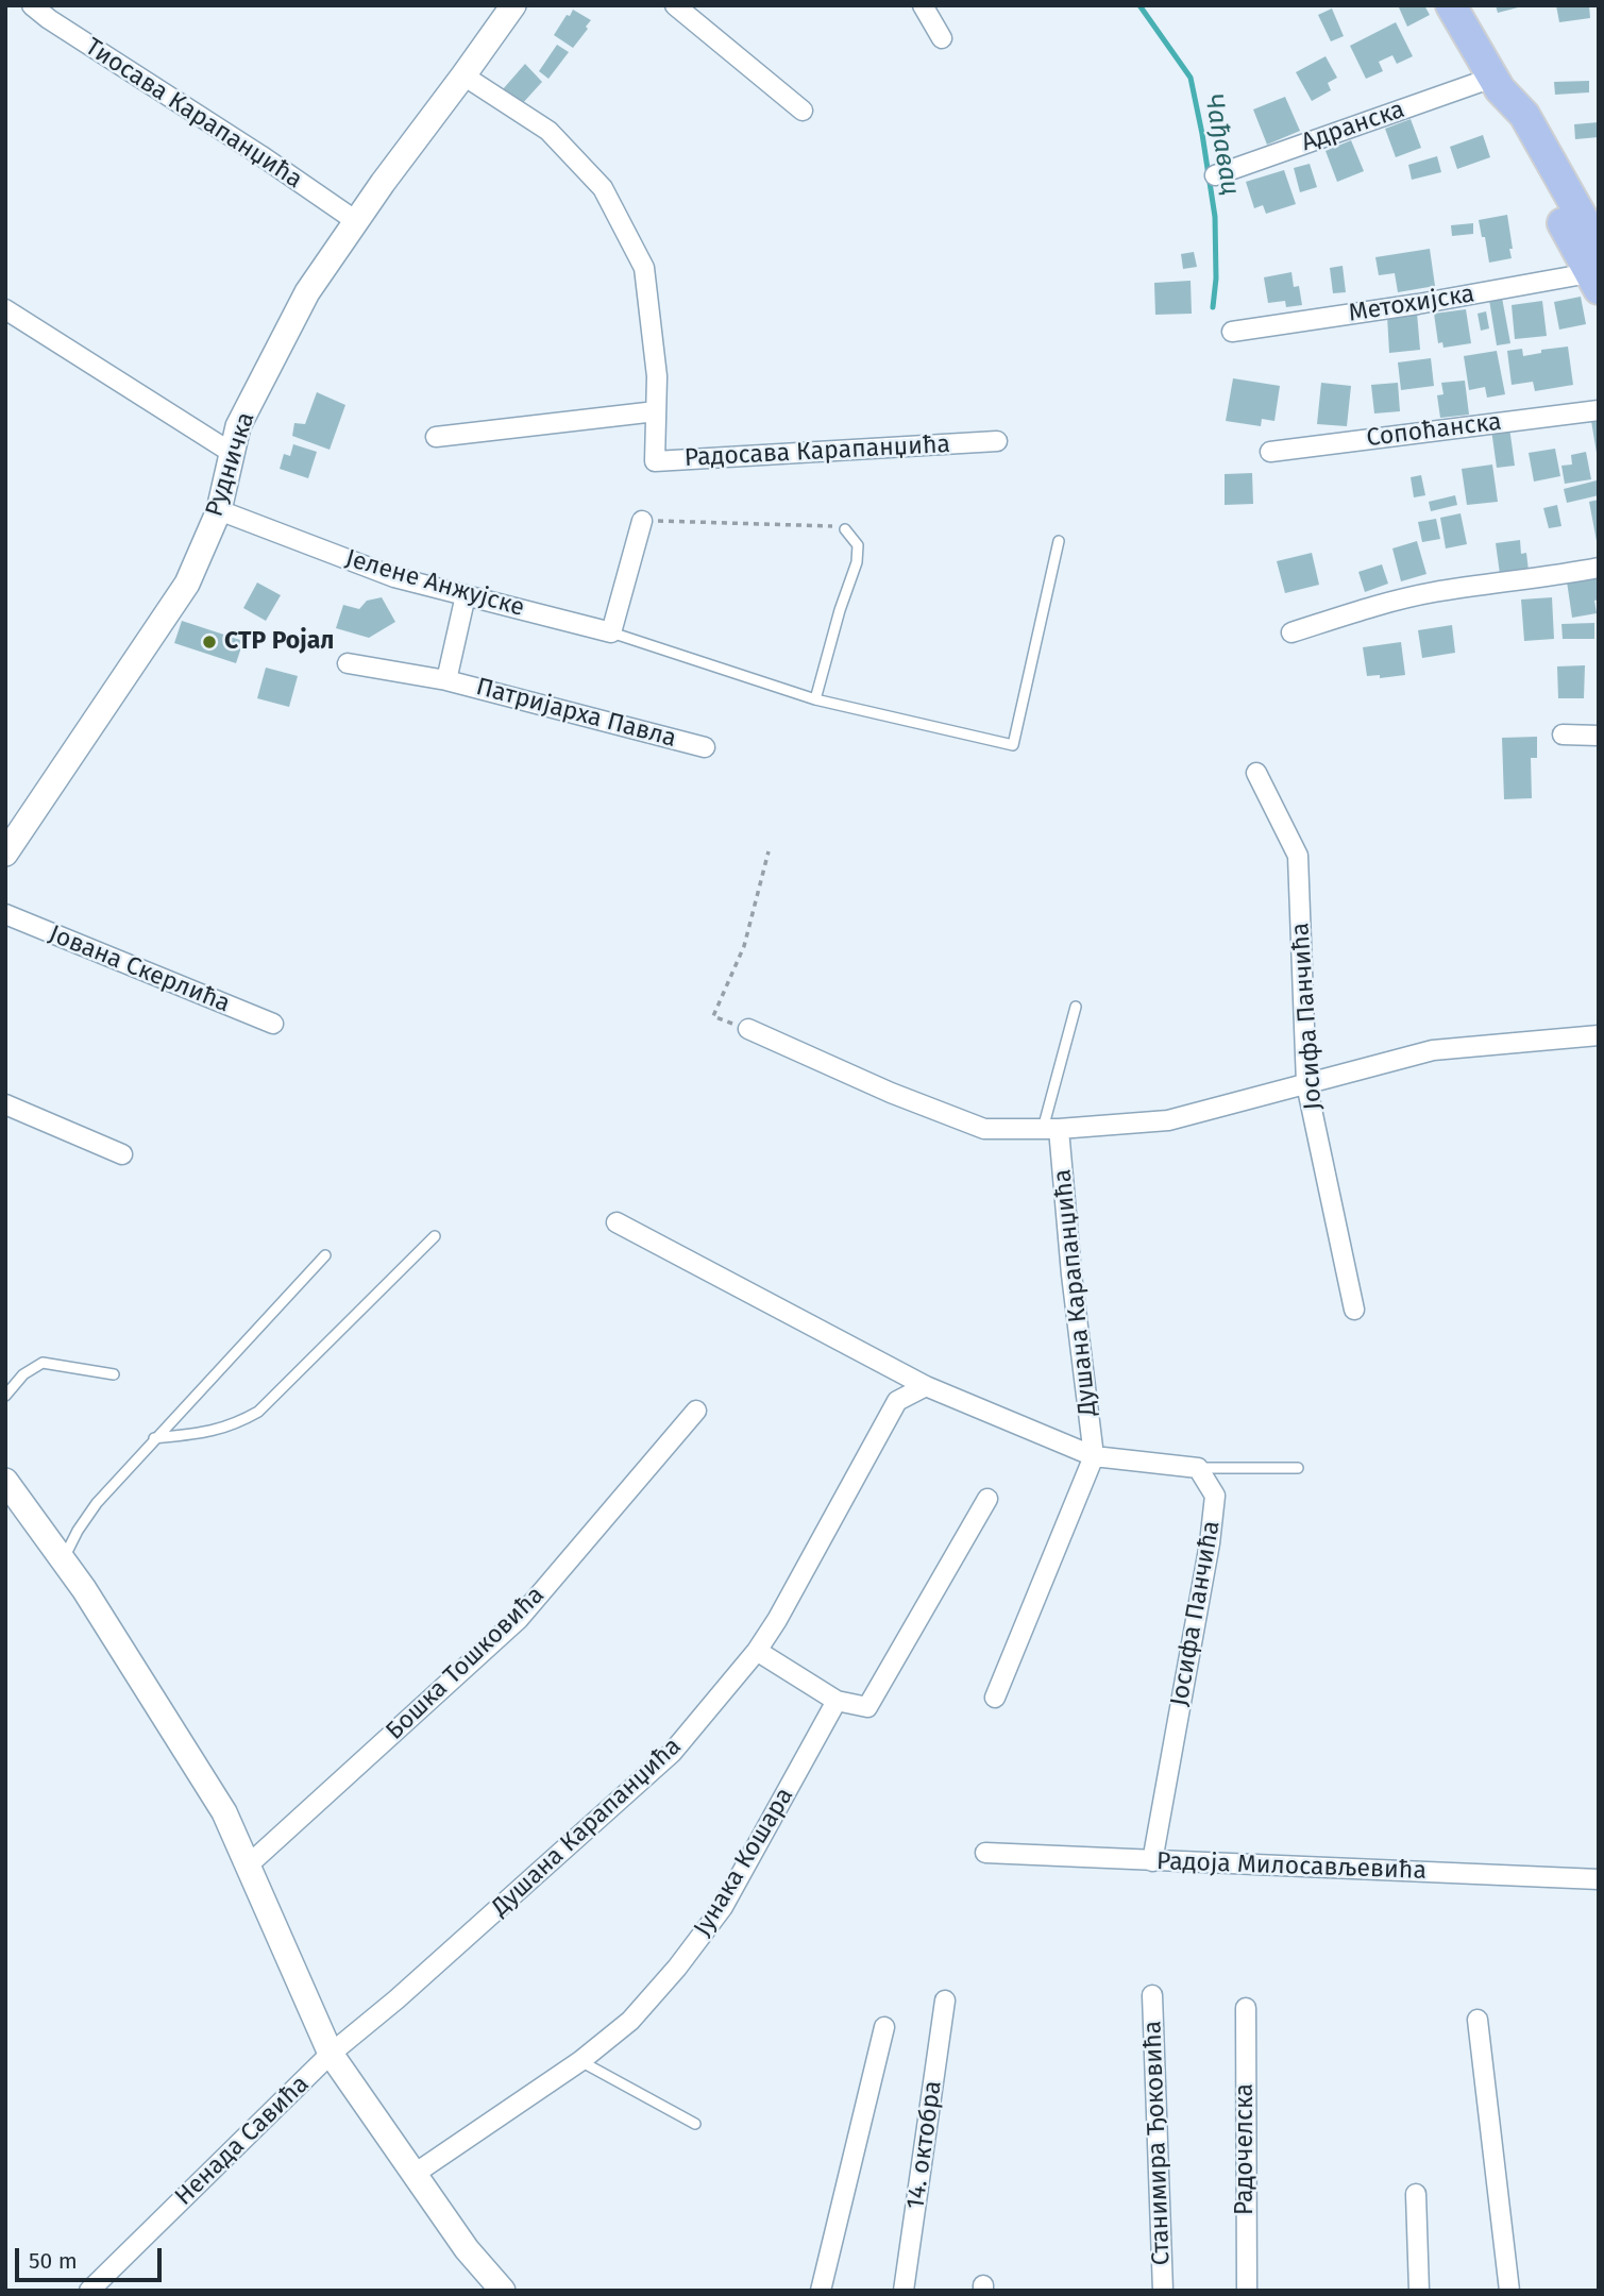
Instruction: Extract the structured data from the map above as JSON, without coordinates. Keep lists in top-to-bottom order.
{
  "streets": {
    "street": [
      "Тиосава Карапанџића",
      "Адранска",
      "Метохијска",
      "Сопоћанска",
      "Радосава Карапанџића",
      "Рудничка",
      "Јелене Анжујске",
      "Патријарха Павла",
      "Јована Скерлића",
      "Јосифа Панчића",
      "Душана Карапанџића",
      "Бошка Тошковића",
      "Јунака Кошара",
      "Радоја Милосављевића",
      "Ненада Савића",
      "Станимира Ђоковића",
      "14. октобра",
      "Радочелска"
    ]
  },
  "crossings": [
    ["Тиосава Карапанџића", "Рудничка"],
    ["Радосава Карапанџића", "Рудничка"],
    ["Рудничка", "Јелене Анжујске"],
    ["Јелене Анжујске", "Патријарха Павла"],
    ["Јосифа Панчића", "Душана Карапанџића"],
    ["Јосифа Панчића", "Радоја Милосављевића"],
    ["Душана Карапанџића", "Ненада Савића"]
  ],
  "water": ["Чађавац"],
  "places": ["СТР Ројал"],
  "scale_bar": "50 m"
}
